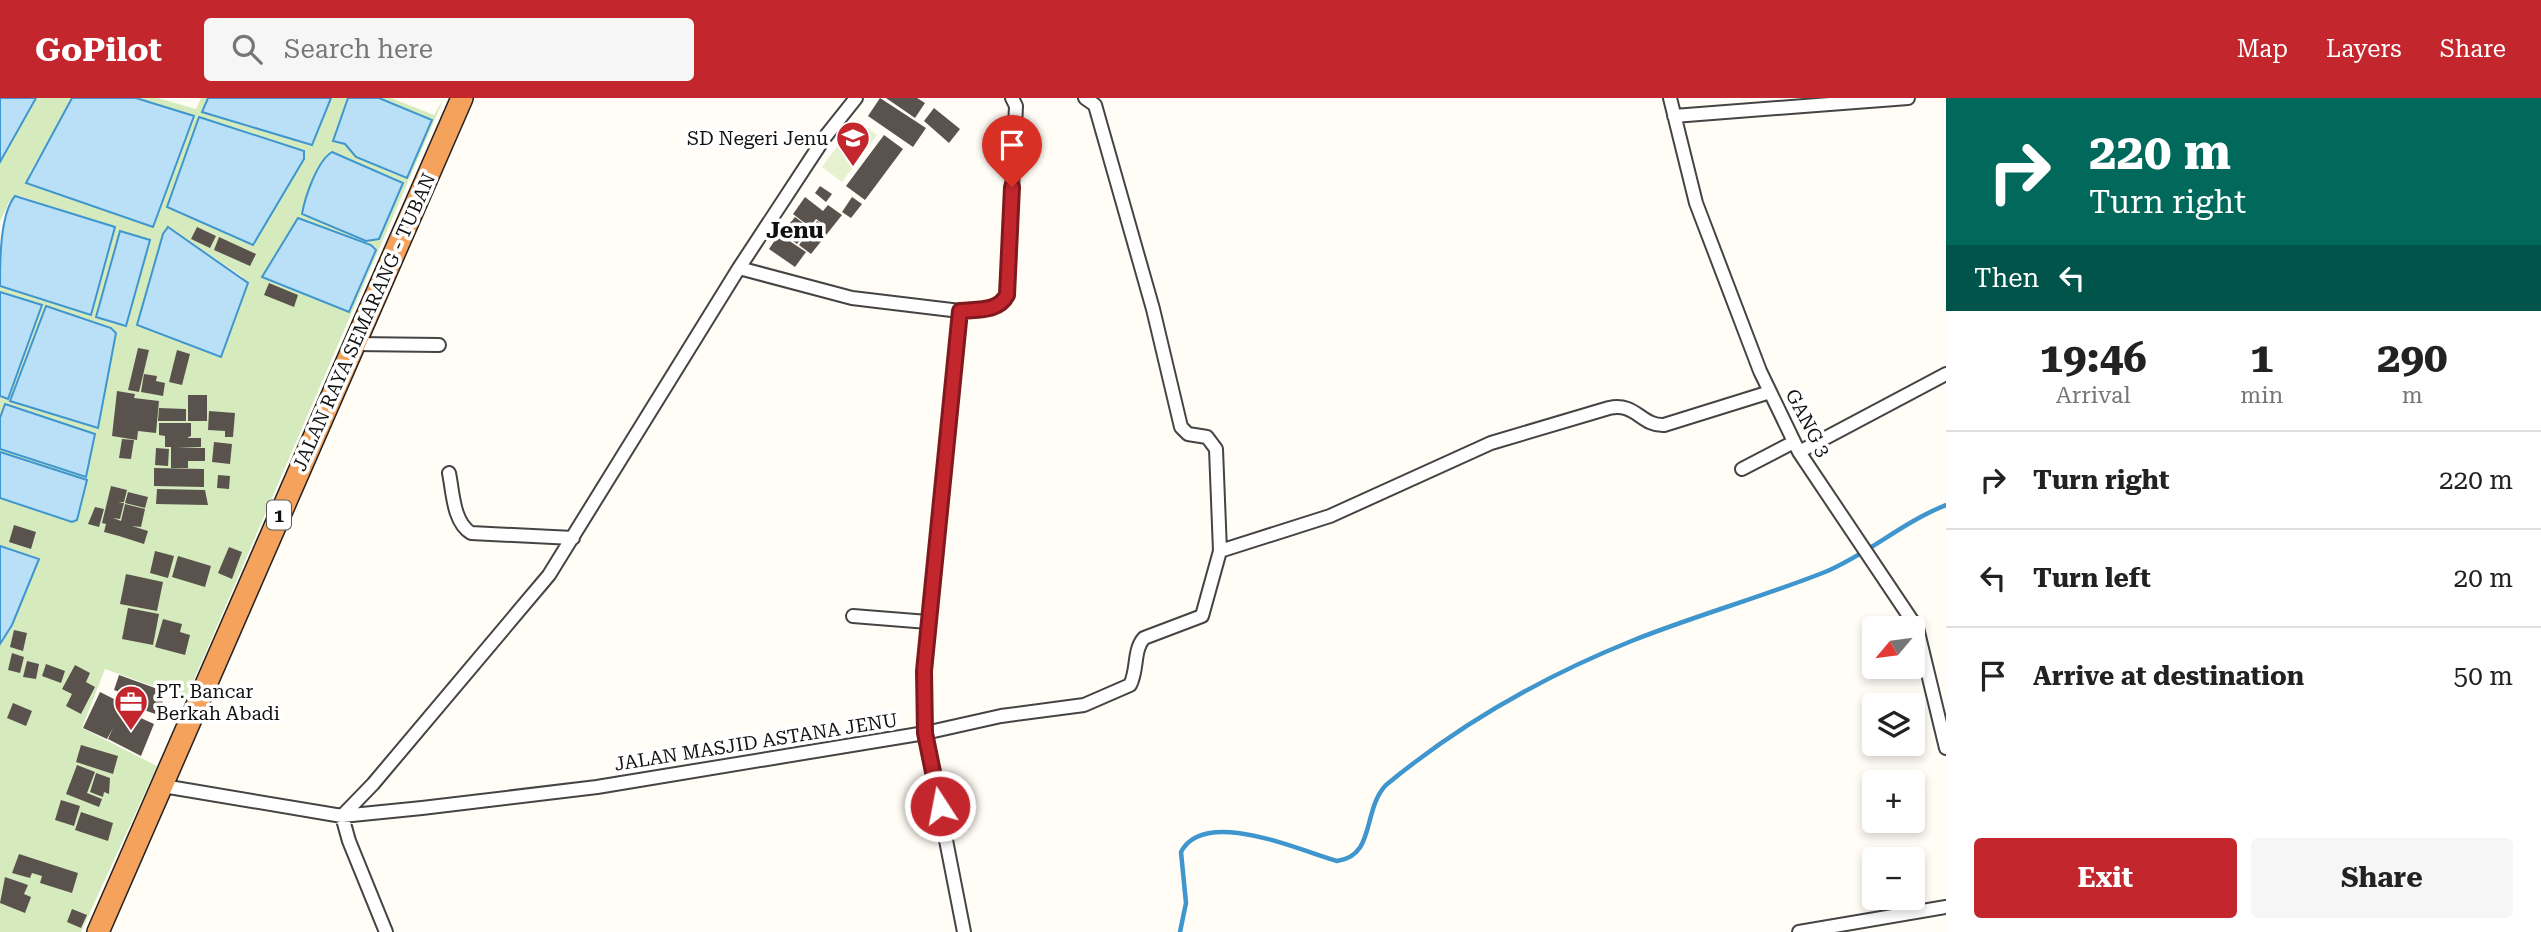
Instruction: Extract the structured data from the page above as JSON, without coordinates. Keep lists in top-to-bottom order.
{
  "streets": {
    "highway": ["JALAN RAYA SEMARANG - TUBAN", "1"],
    "street": ["GANG 3", "JALAN MASJID ASTANA JENU"]
  },
  "crossings": [
    ["JALAN RAYA SEMARANG - TUBAN", "JALAN MASJID ASTANA JENU"]
  ],
  "districts": ["Jenu"],
  "places": {
    "school or university": ["SD Negeri Jenu"],
    "office": ["PT. Bancar Berkah Abadi"]
  },
  "north": "bottom left",
  "page": {
    "header": "GoPilot",
    "search": "Search here",
    "nav": ["Map", "Layers", "Share"],
    "turn": ["220 m", "Turn right"],
    "then": "Then",
    "eta": [
      "19:46",
      "Arrival",
      "1",
      "min",
      "290",
      "m"
    ],
    "list": [
      {
        "name": "Turn right",
        "value": "220 m"
      },
      {
        "name": "Turn left",
        "value": "20 m"
      },
      {
        "name": "Arrive at destination",
        "value": "50 m"
      }
    ],
    "map_buttons": ["+", "−"],
    "buttons": ["Exit", "Share"]
  }
}
